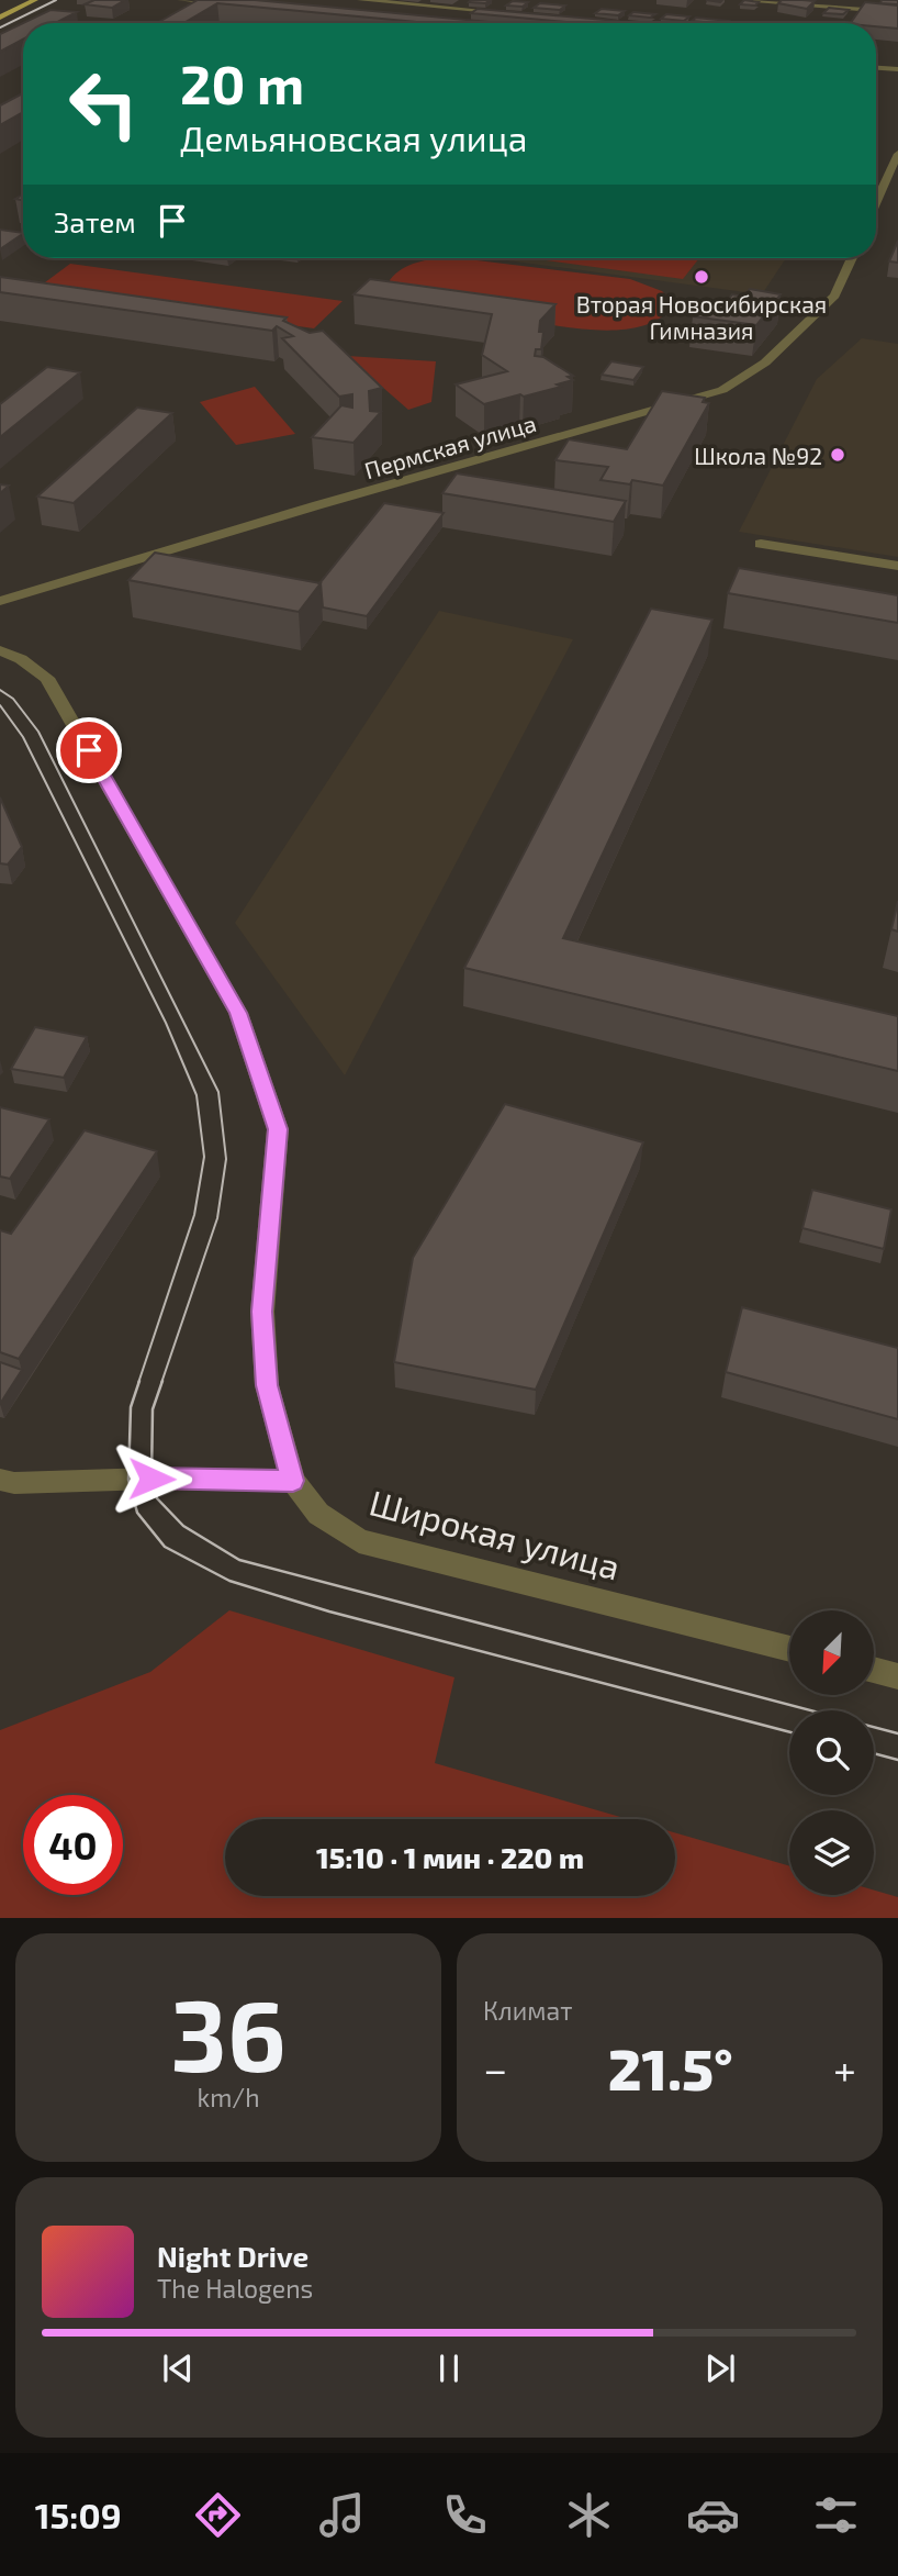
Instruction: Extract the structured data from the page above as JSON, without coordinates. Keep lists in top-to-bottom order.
{
  "streets": {
    "street": ["Пермская улица", "Широкая улица"]
  },
  "places": ["Вторая Новосибирская Гимназия", "Школа №92"],
  "north": "bottom left",
  "page": {
    "turn": ["20 m", "Демьяновская улица"],
    "then": "Затем",
    "limit": "40",
    "trip": "15:10 · 1 мин · 220 m",
    "tile": [
      ["36", "km/h"],
      "Климат"
    ],
    "heat": ["−", "21.5°", "+"],
    "song": ["Night Drive", "The Halogens"],
    "tabs": "15:09"
  }
}
